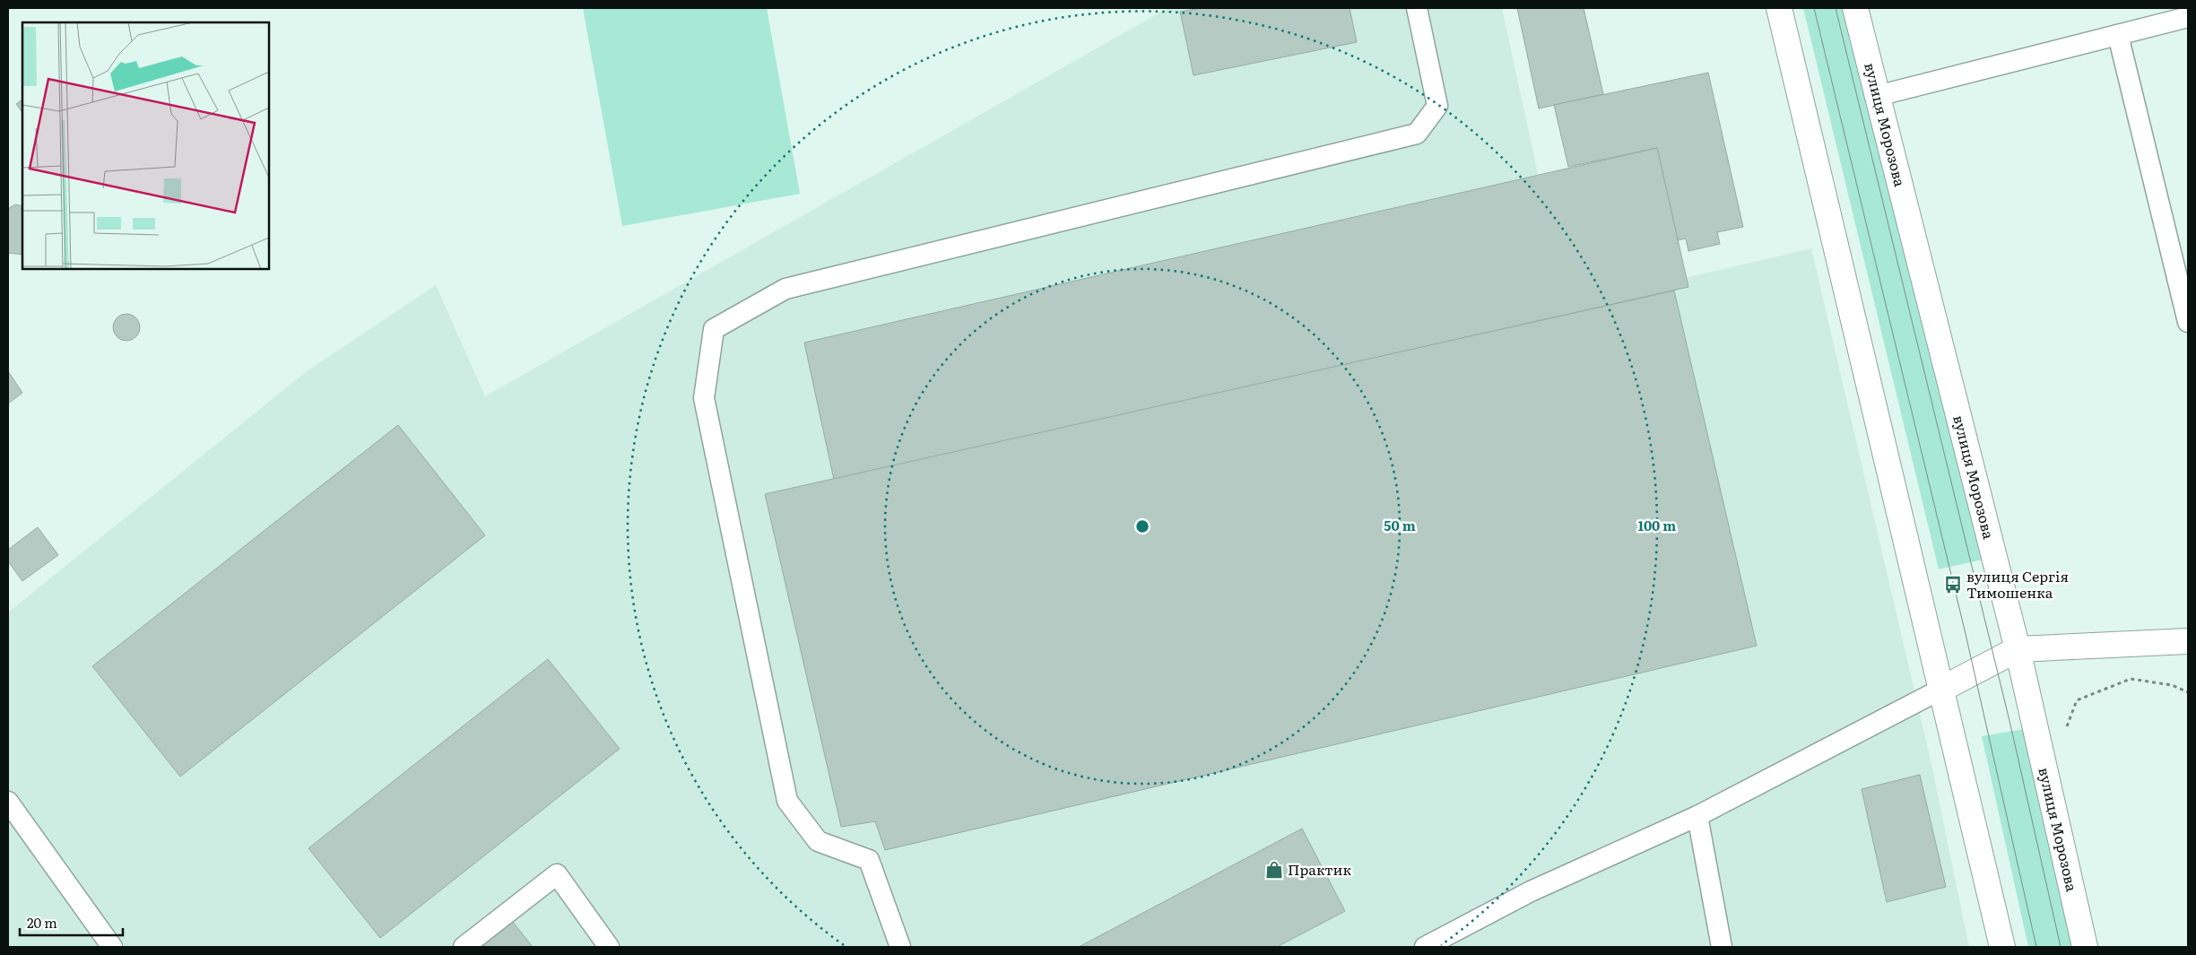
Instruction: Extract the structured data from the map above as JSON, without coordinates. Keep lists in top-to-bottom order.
{
  "streets": {
    "main road": ["вулиця Морозова"]
  },
  "places": {
    "bus stop": ["вулиця Сергія Тимошенка"],
    "shop": ["Практик"]
  },
  "scale_bar": "20 m",
  "rings": ["50 m", "100 m"]
}
